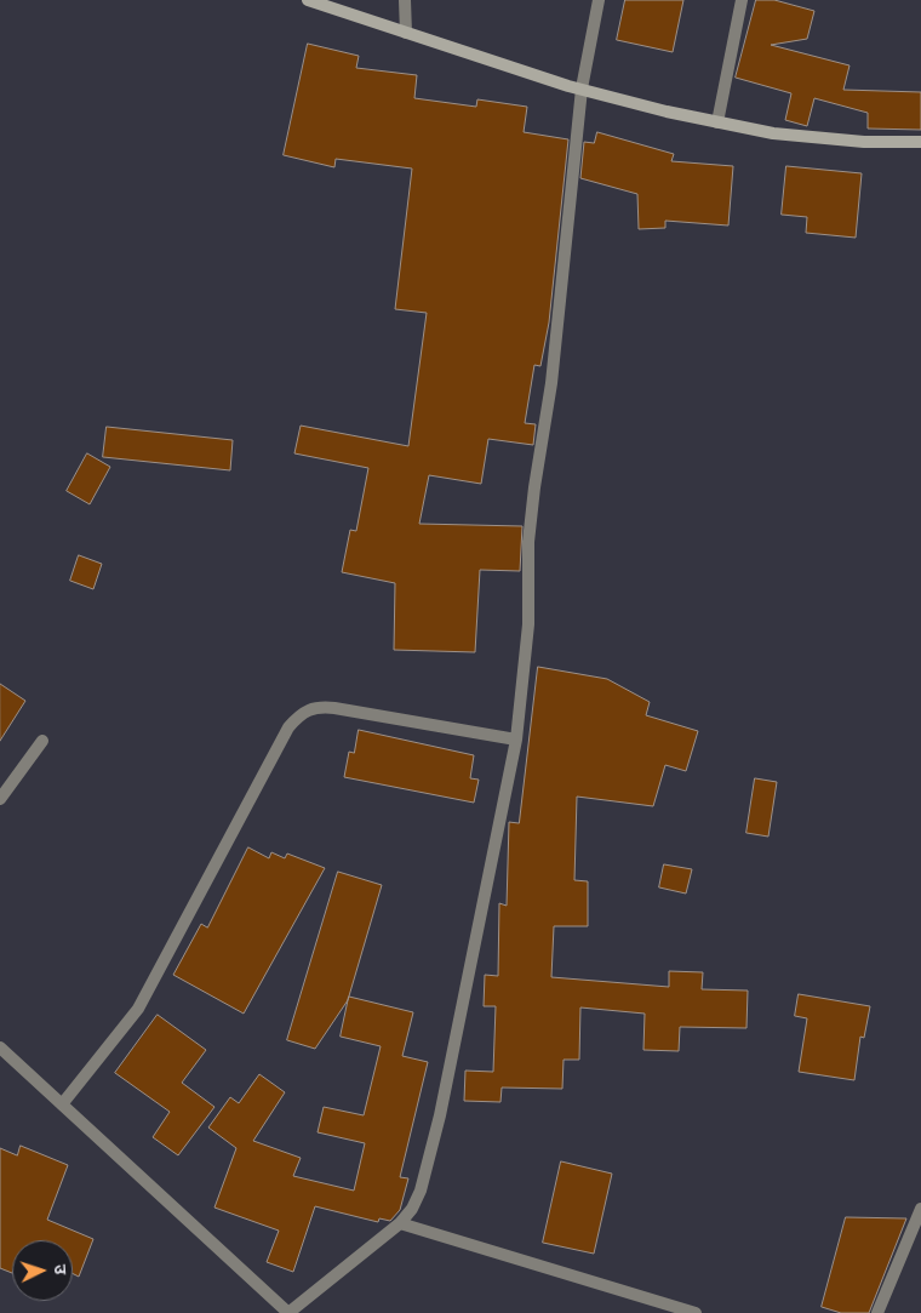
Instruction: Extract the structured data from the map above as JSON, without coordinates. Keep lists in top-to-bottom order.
{
  "north": "right"
}
